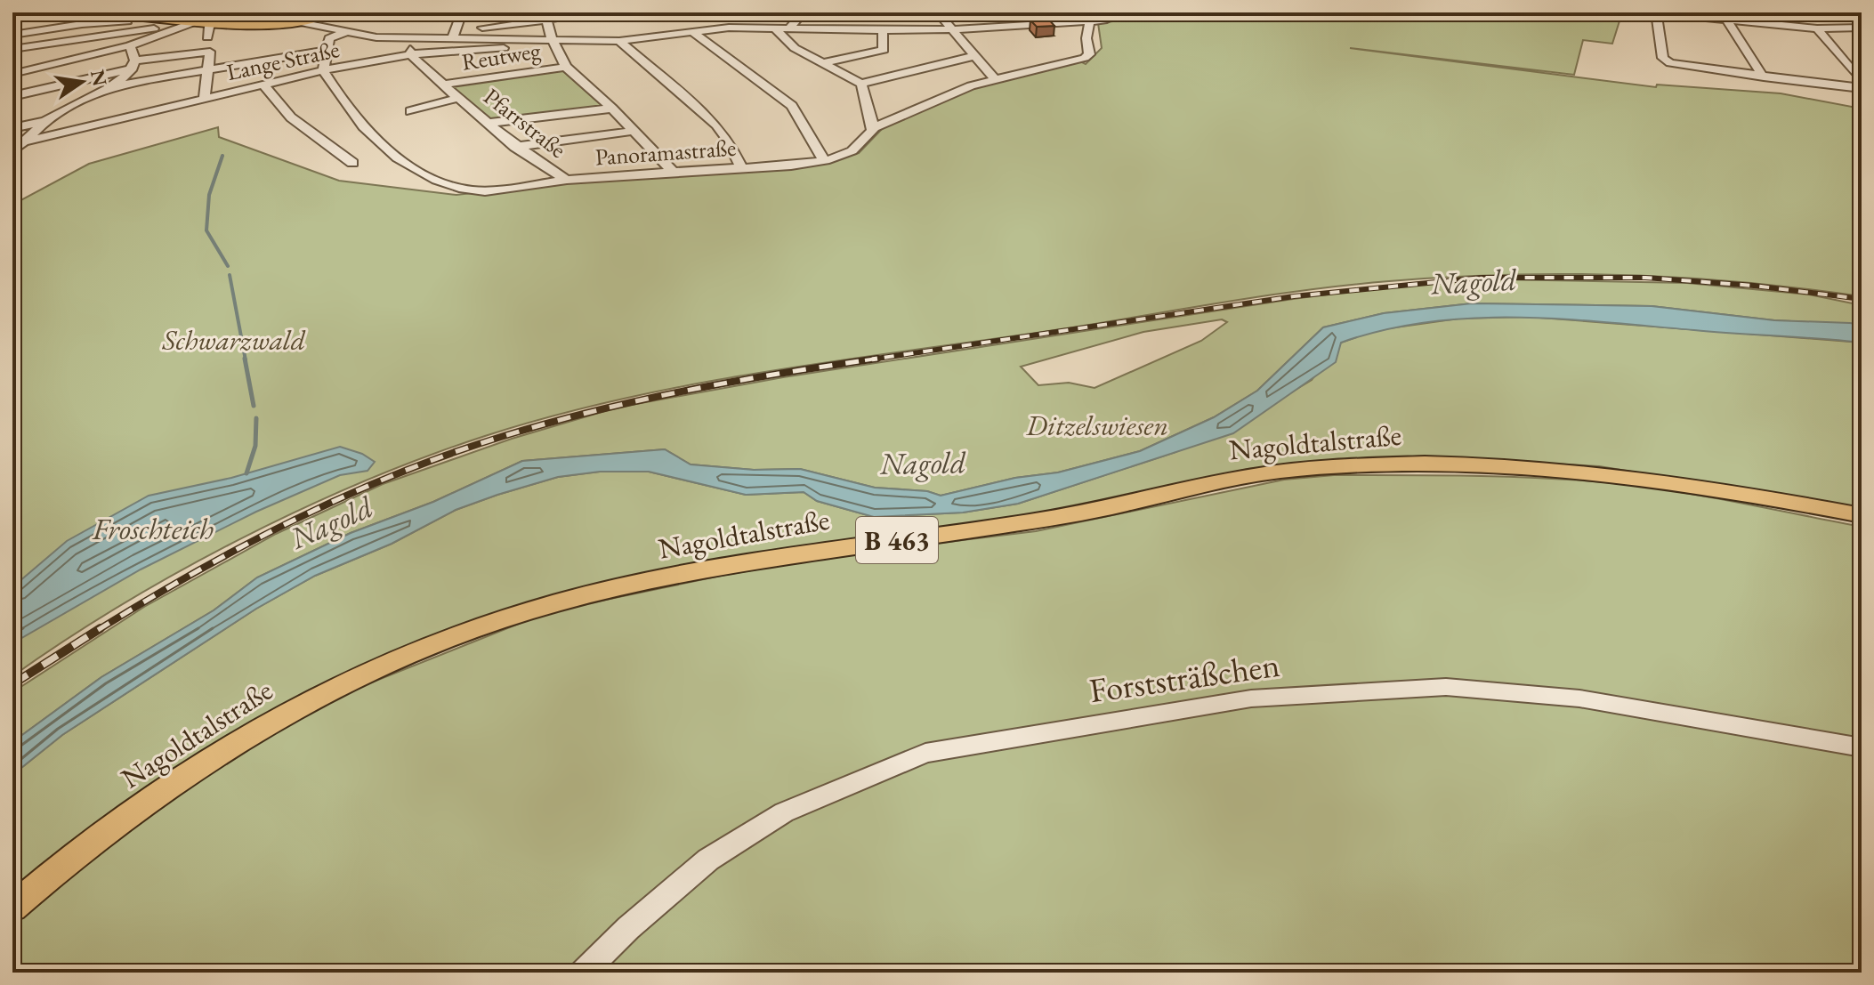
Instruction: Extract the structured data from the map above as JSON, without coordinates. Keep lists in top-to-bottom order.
{
  "streets": {
    "main road": ["Nagoldtalstraße", "B 463"],
    "street": [
      "Reutweg",
      "Lange Straße",
      "Pfarrstraße",
      "Panoramastraße",
      "Forststräßchen"
    ]
  },
  "crossings": [
    ["Reutweg", "Pfarrstraße"],
    ["Lange Straße", "Pfarrstraße"],
    ["Lange Straße", "Panoramastraße"],
    ["Pfarrstraße", "Panoramastraße"]
  ],
  "water": ["Nagold", "Froschteich"],
  "parks": ["Schwarzwald", "Ditzelswiesen"],
  "north": "right"
}
